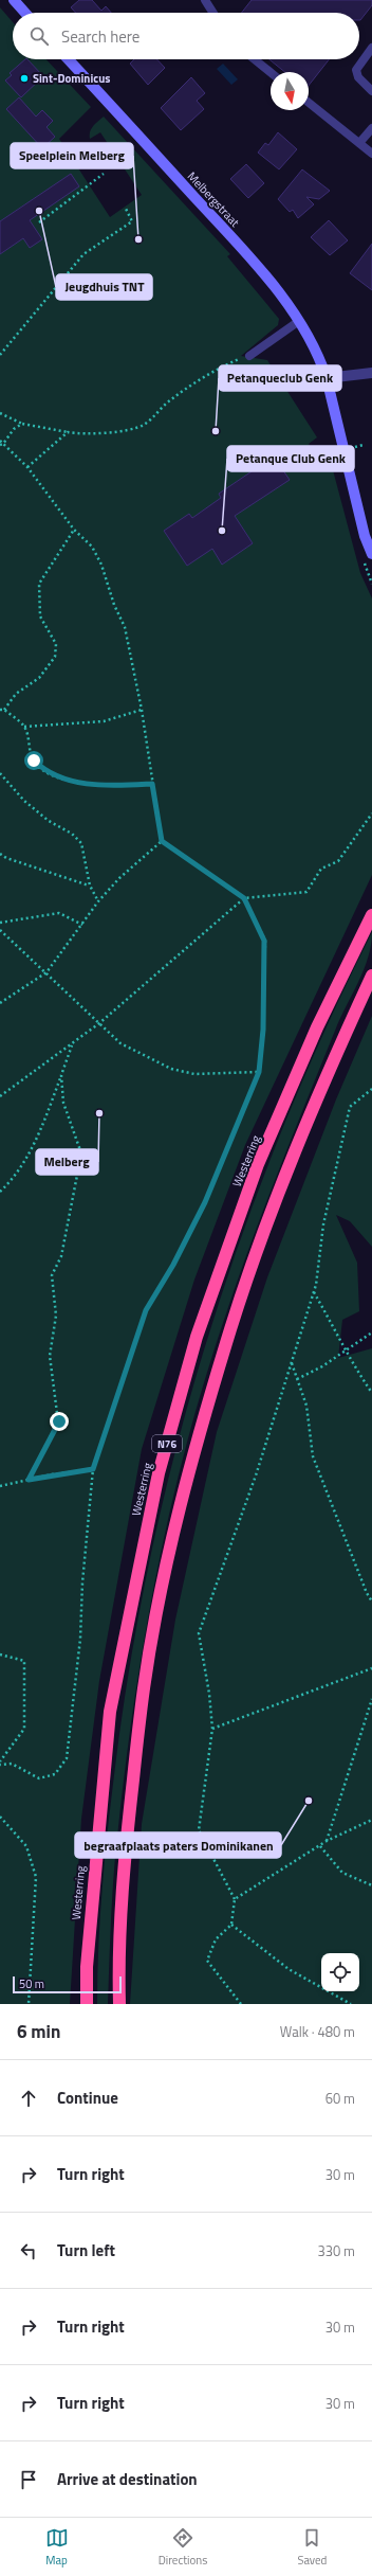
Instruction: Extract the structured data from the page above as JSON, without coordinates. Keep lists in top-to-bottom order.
{
  "streets": {
    "highway": ["Westerring", "N76"],
    "street": ["Melbergstraat"]
  },
  "places": [
    "Sint-Dominicus",
    "Jeugdhuis TNT",
    "Speelplein Melberg",
    "Petanqueclub Genk",
    "Petanque Club Genk",
    "Melberg",
    "begraafplaats paters Dominikanen"
  ],
  "scale_bar": "50 m",
  "north": "bottom",
  "page": {
    "search": "Search here",
    "scale": "50 m",
    "heading": ["6 min", "Walk · 480 m"],
    "list": [
      ["Continue", "60 m"],
      ["Turn right", "30 m"],
      ["Turn left", "330 m"],
      ["Turn right", "30 m"],
      ["Turn right", "30 m"],
      "Arrive at destination"
    ],
    "nav": ["Map", "Directions", "Saved"]
  }
}
